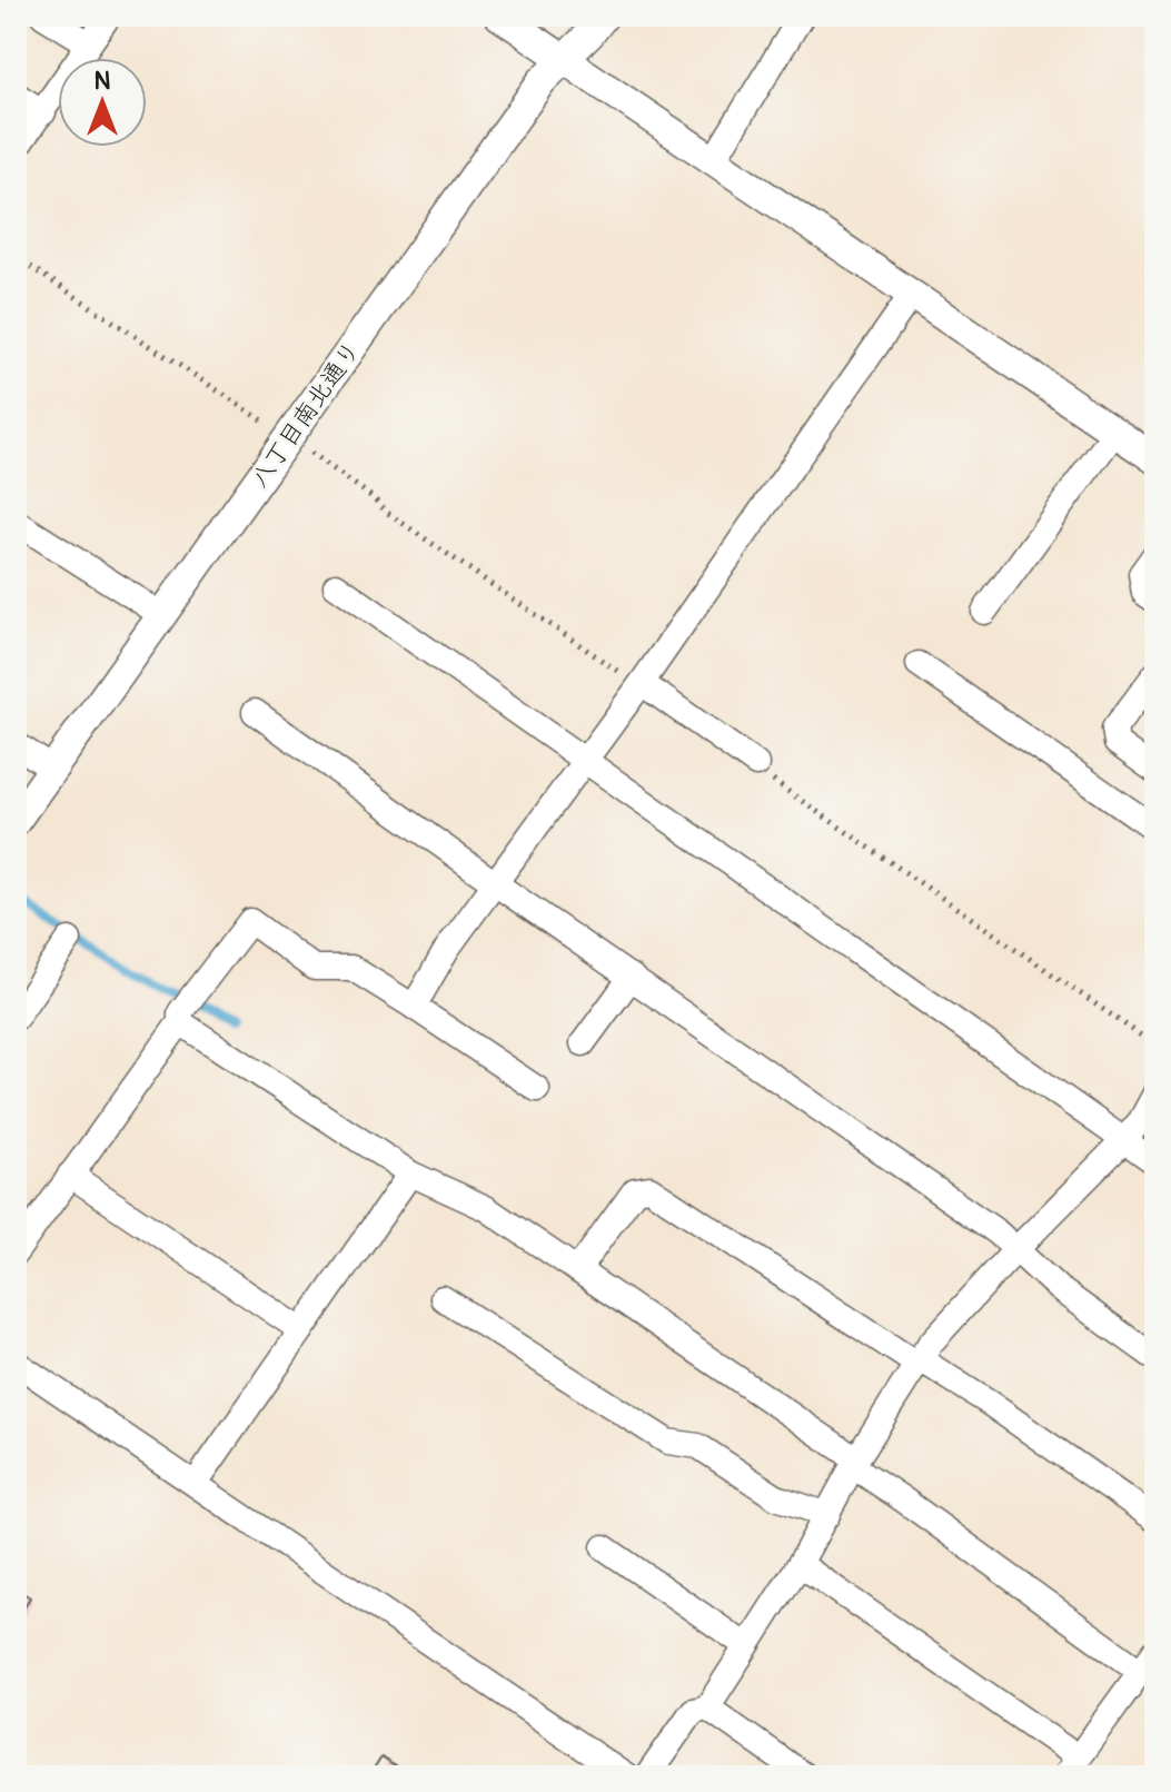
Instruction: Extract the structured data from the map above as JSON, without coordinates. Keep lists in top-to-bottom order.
{
  "streets": {
    "street": ["八丁目南北通り"]
  },
  "north": "top"
}
